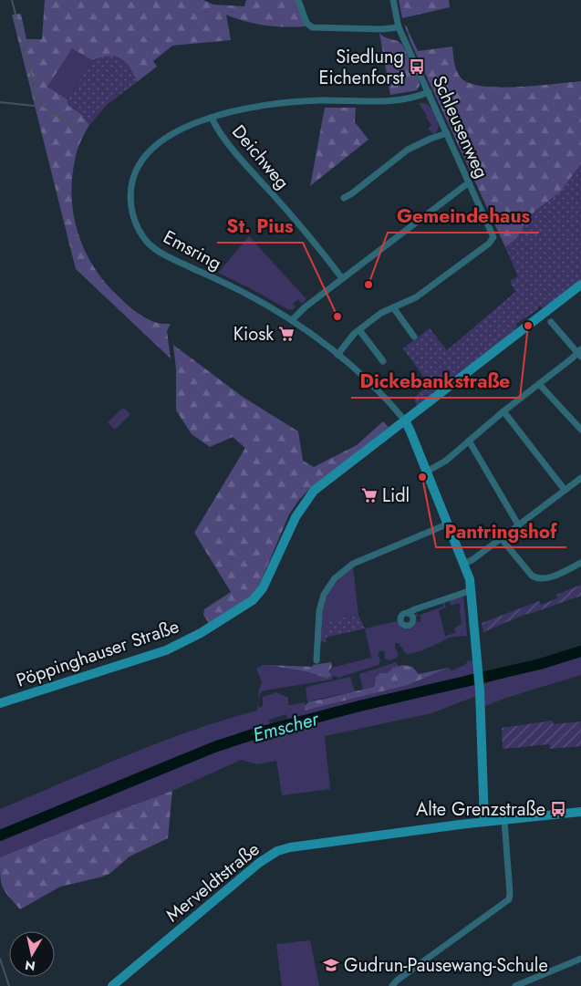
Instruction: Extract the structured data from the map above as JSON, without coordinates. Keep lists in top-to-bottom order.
{
  "streets": {
    "main road": ["Pöppinghauser Straße", "Merveldtstraße"],
    "street": ["Schleusenweg", "Deichweg", "Emsring"]
  },
  "crossings": [
    ["Schleusenweg", "Emsring"],
    ["Deichweg", "Emsring"],
    ["Emsring", "Pöppinghauser Straße"]
  ],
  "water": ["Emscher"],
  "places": {
    "bus stop": ["Siedlung Eichenforst", "Alte Grenzstraße"],
    "other": [
      "Gemeindehaus",
      "St. Pius",
      "Dickebankstraße",
      "Pantringshof"
    ],
    "supermarket": ["Kiosk", "Lidl"],
    "school or university": ["Gudrun-Pausewang-Schule"]
  },
  "north": "bottom"
}
